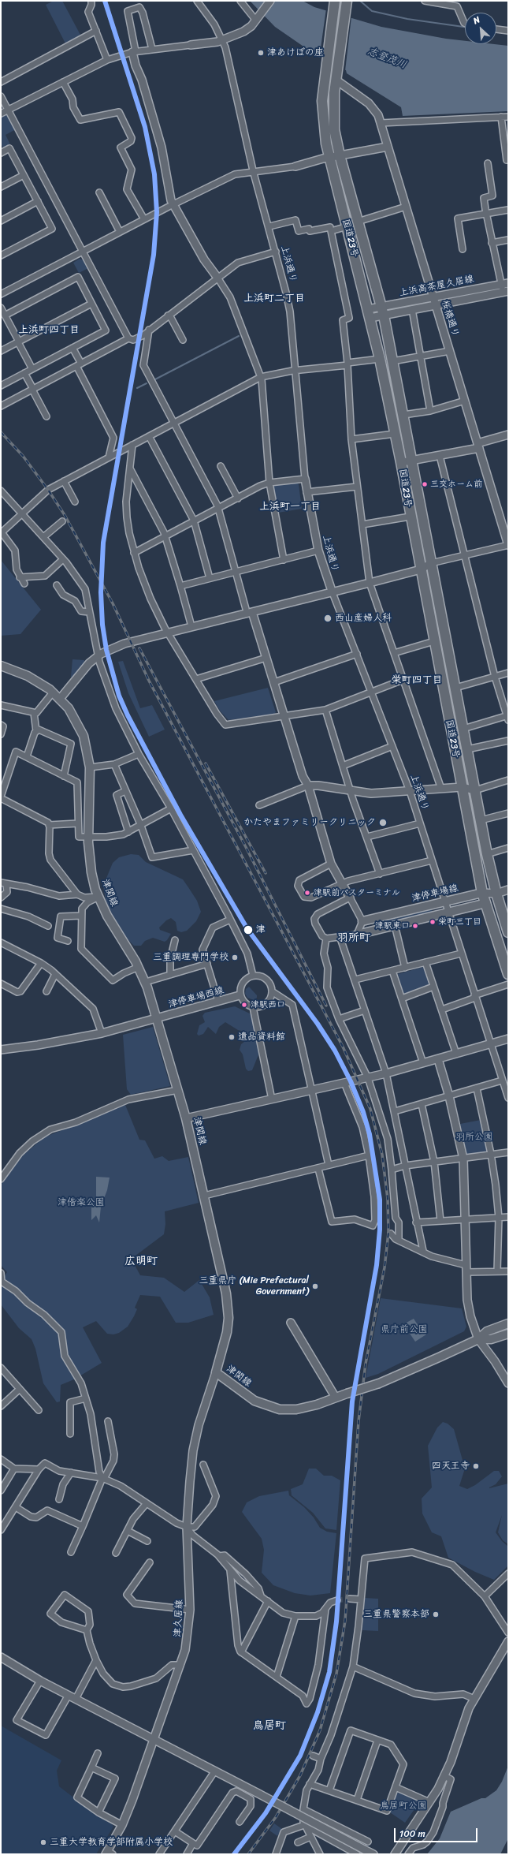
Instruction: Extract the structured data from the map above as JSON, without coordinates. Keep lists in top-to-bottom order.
{
  "streets": {
    "highway": ["国道23号"],
    "main road": ["津関線", "津停車場線"],
    "street": [
      "上浜通り",
      "上浜高茶屋久居線",
      "桜橋通り",
      "津停車場西線",
      "津久居線"
    ]
  },
  "crossings": [
    ["国道23号", "上浜高茶屋久居線"],
    ["国道23号", "桜橋通り"],
    ["国道23号", "津停車場線"],
    ["上浜通り", "津停車場線"],
    ["上浜高茶屋久居線", "桜橋通り"],
    ["津関線", "津停車場西線"],
    ["津関線", "津久居線"]
  ],
  "districts": [
    "上浜町二丁目",
    "上浜町四丁目",
    "上浜町一丁目",
    "栄町四丁目",
    "羽所町",
    "広明町",
    "鳥居町"
  ],
  "water": ["志登茂川"],
  "parks": [
    "羽所公園",
    "津偕楽公園",
    "県庁前公園",
    "鳥居町公園"
  ],
  "places": [
    "津あけぼの座",
    "三交ホーム前",
    "西山産婦人科",
    "かたやまファミリークリニック",
    "津駅前バスターミナル",
    "栄町三丁目",
    "津駅東口",
    "津",
    "三重調理専門学校",
    "津駅西口",
    "遺品資料館",
    "三重県庁 (Mie Prefectural Government)",
    "四天王寺",
    "三重県警察本部",
    "三重大学教育学部附属小学校"
  ],
  "scale_bar": "100 m",
  "north": "top left"
}
